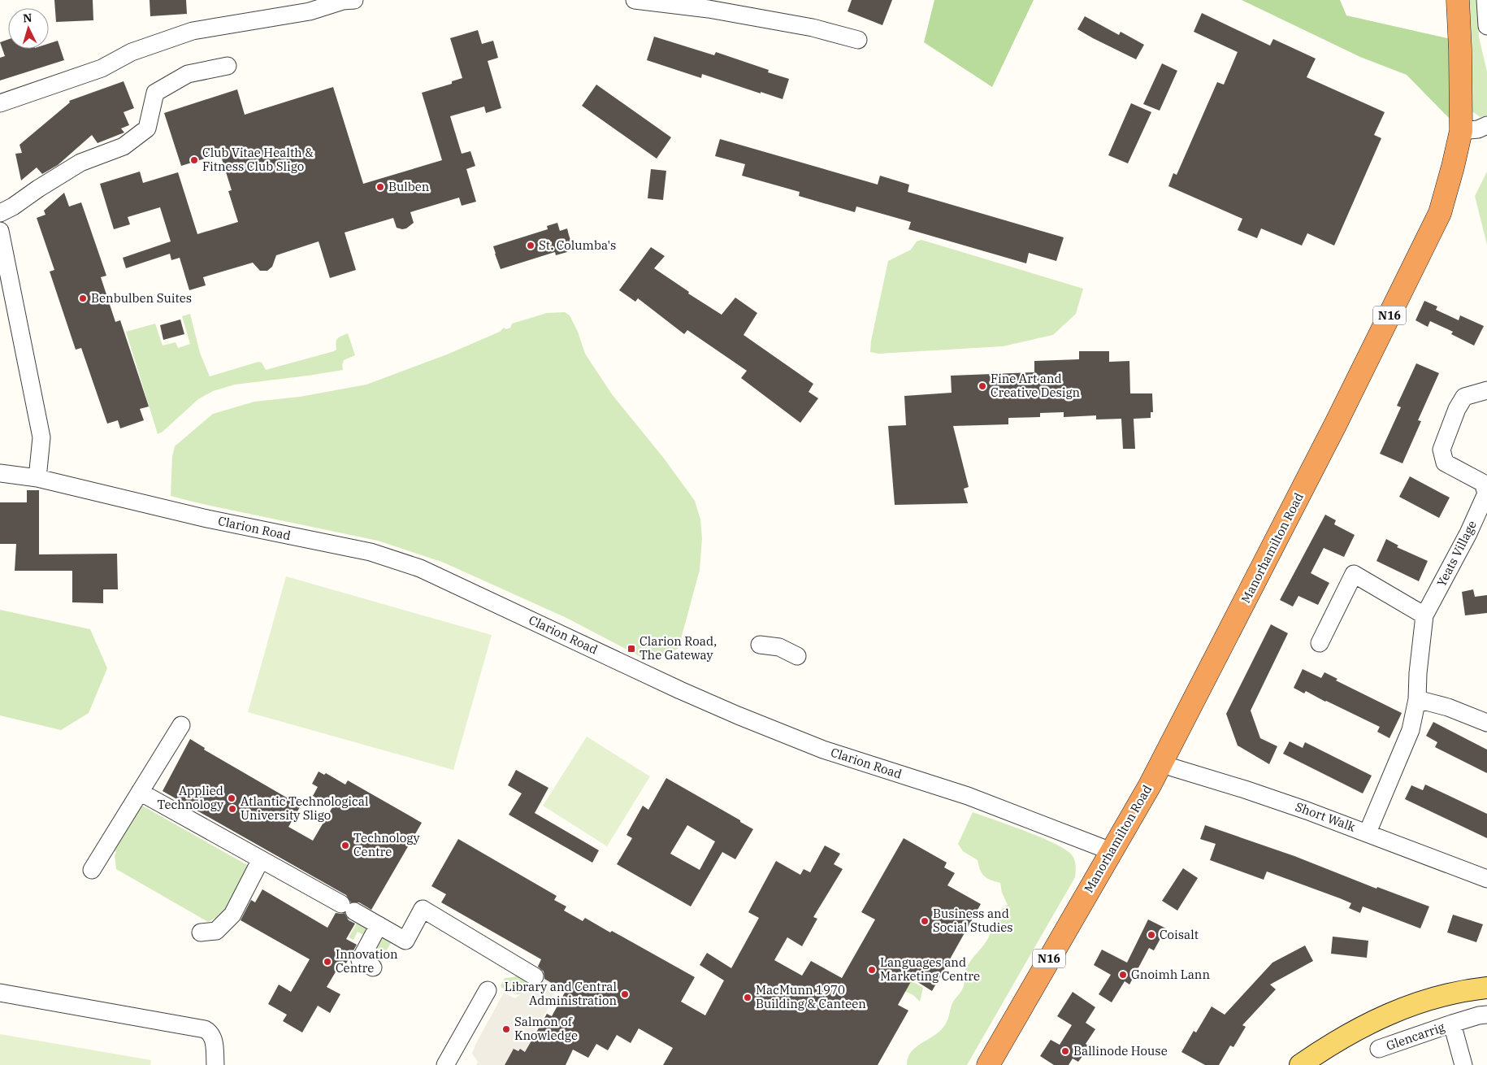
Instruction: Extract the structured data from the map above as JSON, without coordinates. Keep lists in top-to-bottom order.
{
  "streets": {
    "highway": ["N16", "Manorhamilton Road"],
    "street": [
      "Clarion Road",
      "Yeats Village",
      "Short Walk",
      "Glencarrig"
    ]
  },
  "crossings": [
    ["Clarion Road", "Manorhamilton Road"],
    ["Manorhamilton Road", "Short Walk"],
    ["Yeats Village", "Short Walk"]
  ],
  "places": {
    "other": [
      "Club Vitae Health & Fitness Club Sligo",
      "Bulben",
      "St. Columba's",
      "Benbulben Suites",
      "Fine Art and Creative Design",
      "Applied Technology",
      "Atlantic Technological University Sligo",
      "Technology Centre",
      "Business and Social Studies",
      "Coisalt",
      "Innovation Centre",
      "Languages and Marketing Centre",
      "Gnoimh Lann",
      "Library and Central Administration",
      "MacMunn 1970 Building & Canteen",
      "Salmon of Knowledge",
      "Ballinode House"
    ],
    "transit": ["Clarion Road, The Gateway"]
  },
  "north": "top"
}
